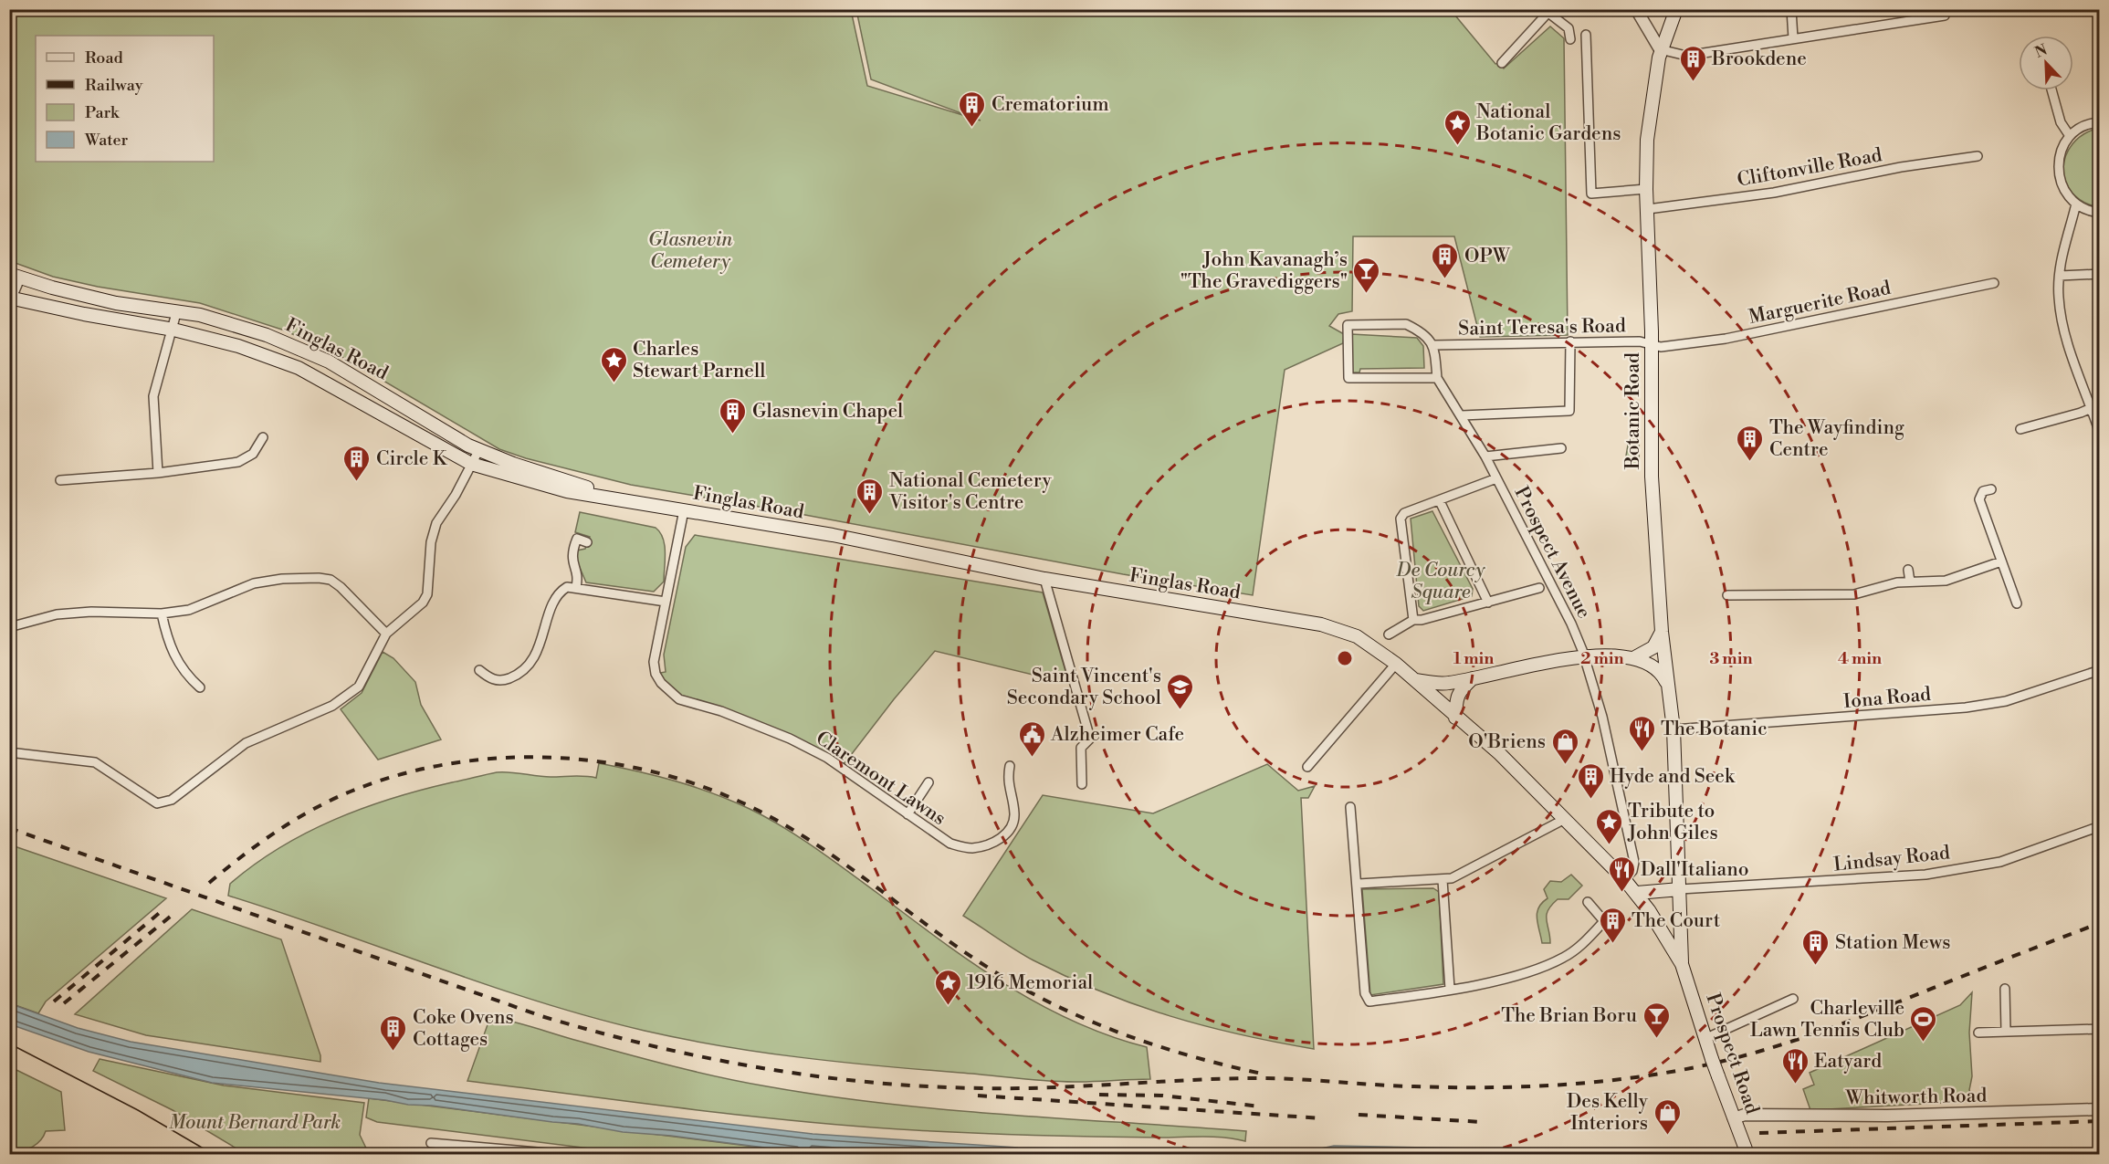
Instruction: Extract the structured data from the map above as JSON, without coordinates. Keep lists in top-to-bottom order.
{
  "streets": {
    "main road": ["Finglas Road", "Botanic Road", "Prospect Road"],
    "street": [
      "Cliftonville Road",
      "Marguerite Road",
      "Saint Teresa's Road",
      "Prospect Avenue",
      "Iona Road",
      "Claremont Lawns",
      "Lindsay Road",
      "Whitworth Road"
    ]
  },
  "crossings": [
    ["Cliftonville Road", "Botanic Road"],
    ["Marguerite Road", "Saint Teresa's Road"],
    ["Marguerite Road", "Botanic Road"],
    ["Saint Teresa's Road", "Botanic Road"],
    ["Finglas Road", "Prospect Avenue"],
    ["Finglas Road", "Claremont Lawns"],
    ["Finglas Road", "Prospect Road"],
    ["Botanic Road", "Iona Road"],
    ["Botanic Road", "Lindsay Road"],
    ["Botanic Road", "Prospect Road"],
    ["Lindsay Road", "Prospect Road"],
    ["Prospect Road", "Whitworth Road"]
  ],
  "parks": ["Glasnevin Cemetery", "De Courcy Square", "Mount Bernard Park"],
  "places": {
    "building": [
      "Brookdene",
      "Crematorium",
      "OPW",
      "Glasnevin Chapel",
      "The Wayfinding Centre",
      "Circle K",
      "National Cemetery Visitor's Centre",
      "Hyde and Seek",
      "The Court",
      "Station Mews",
      "Coke Ovens Cottages"
    ],
    "place": [
      "National Botanic Gardens",
      "Charles Stewart Parnell",
      "Tribute to John Giles",
      "1916 Memorial"
    ],
    "bar": ["John Kavanagh’s \"The Gravediggers\"", "The Brian Boru"],
    "school or university": ["Saint Vincent's Secondary School"],
    "restaurant": ["The Botanic", "Dall'Italiano", "Eatyard"],
    "public building": ["Alzheimer Cafe"],
    "shop": ["O'Briens", "Des Kelly Interiors"],
    "sports": ["Charleville Lawn Tennis Club"]
  },
  "legend": [
    "Road",
    "Railway",
    "Park",
    "Water"
  ],
  "north": "top left",
  "rings": [
    "1 min",
    "2 min",
    "3 min",
    "4 min"
  ]
}
